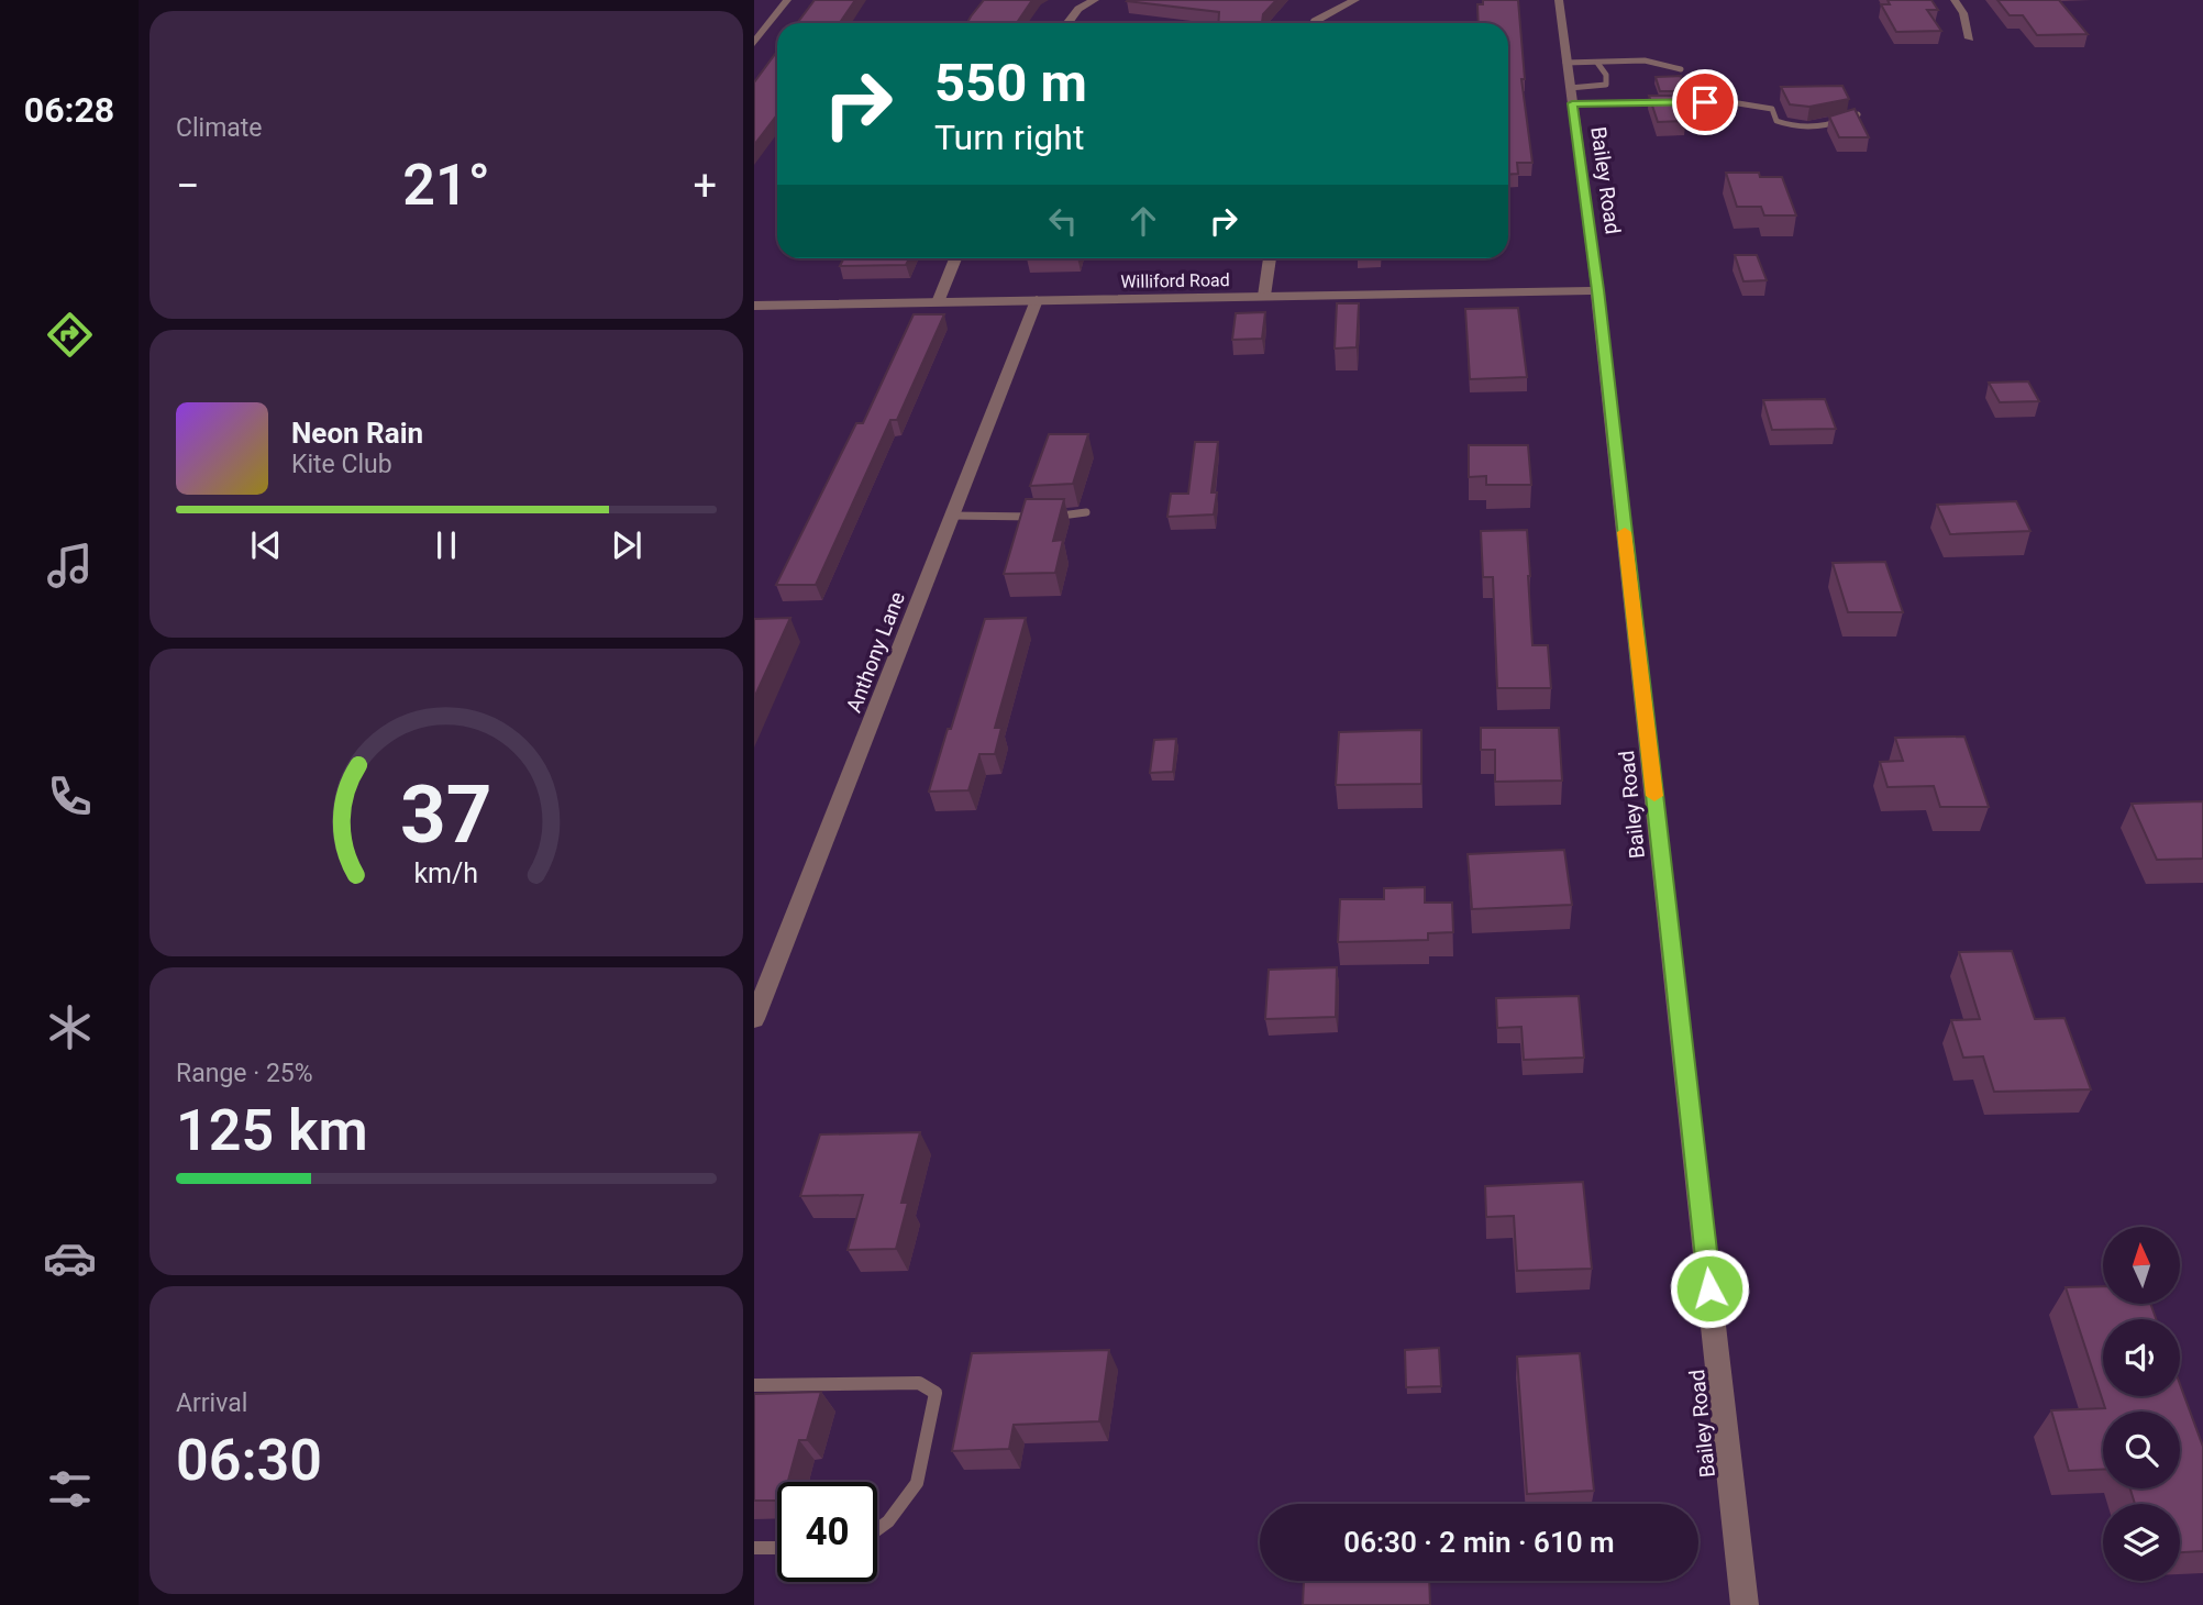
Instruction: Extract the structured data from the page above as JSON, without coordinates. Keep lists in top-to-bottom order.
{
  "streets": {
    "street": ["Bailey Road", "Williford Road", "Anthony Lane"]
  },
  "crossings": [
    ["Bailey Road", "Williford Road"],
    ["Williford Road", "Anthony Lane"]
  ],
  "north": "top",
  "page": {
    "tabs": "06:28",
    "tile": [
      "Climate",
      ["Range · 25%", "125 km"],
      ["Arrival", "06:30"]
    ],
    "turn": ["550 m", "Turn right"],
    "heat": ["−", "21°", "+"],
    "song": ["Neon Rain", "Kite Club"],
    "limit": "40",
    "trip": "06:30 · 2 min · 610 m",
    "gauge": ["37", "km/h"]
  }
}
